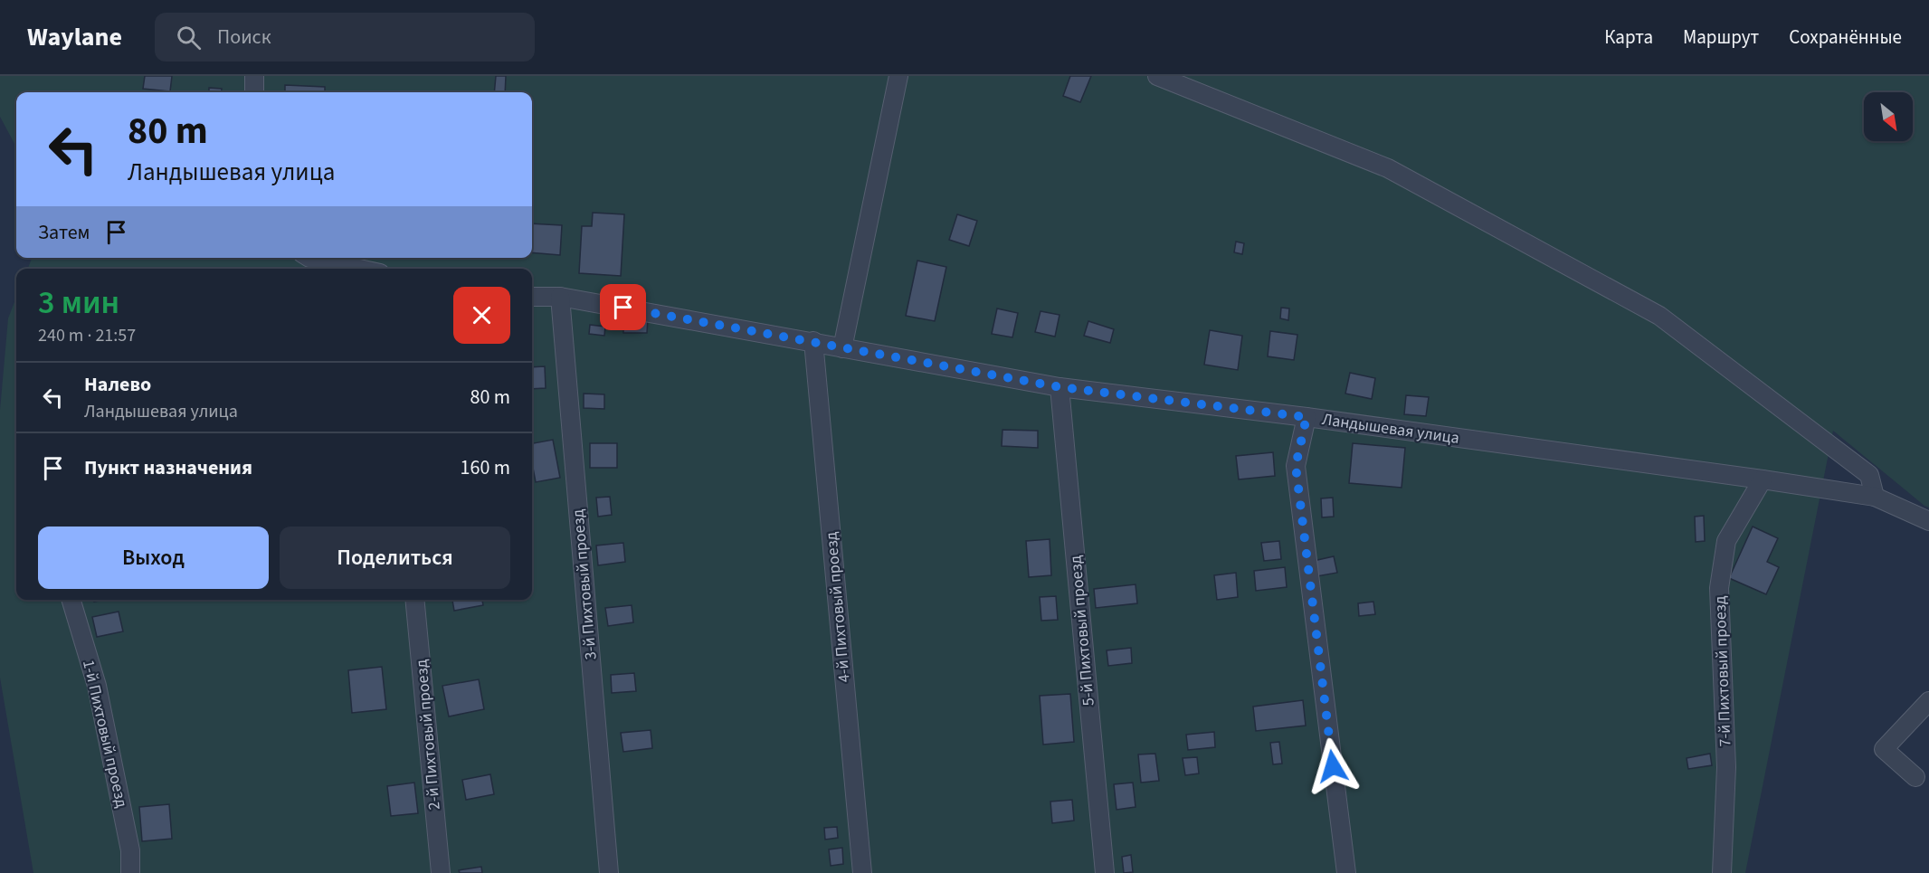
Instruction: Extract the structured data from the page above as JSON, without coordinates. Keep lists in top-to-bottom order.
{
  "streets": {
    "lane": [
      "Ландышевая улица",
      "3-й Пихтовый проезд",
      "4-й Пихтовый проезд",
      "5-й Пихтовый проезд",
      "7-й Пихтовый проезд",
      "1-й Пихтовый проезд",
      "2-й Пихтовый проезд"
    ]
  },
  "crossings": [
    ["Ландышевая улица", "3-й Пихтовый проезд"],
    ["Ландышевая улица", "4-й Пихтовый проезд"],
    ["Ландышевая улица", "5-й Пихтовый проезд"],
    ["Ландышевая улица", "7-й Пихтовый проезд"]
  ],
  "north": "bottom right",
  "page": {
    "header": "Waylane",
    "search": "Поиск",
    "nav": ["Карта", "Маршрут", "Сохранённые"],
    "turn": ["80 m", "Ландышевая улица"],
    "then": "Затем",
    "heading": ["3 мин", "240 m · 21:57"],
    "list": [
      {
        "name": "Налево",
        "note": "Ландышевая улица",
        "value": "80 m"
      },
      {
        "name": "Пункт назначения",
        "value": "160 m"
      }
    ],
    "buttons": ["Выход", "Поделиться"]
  }
}
